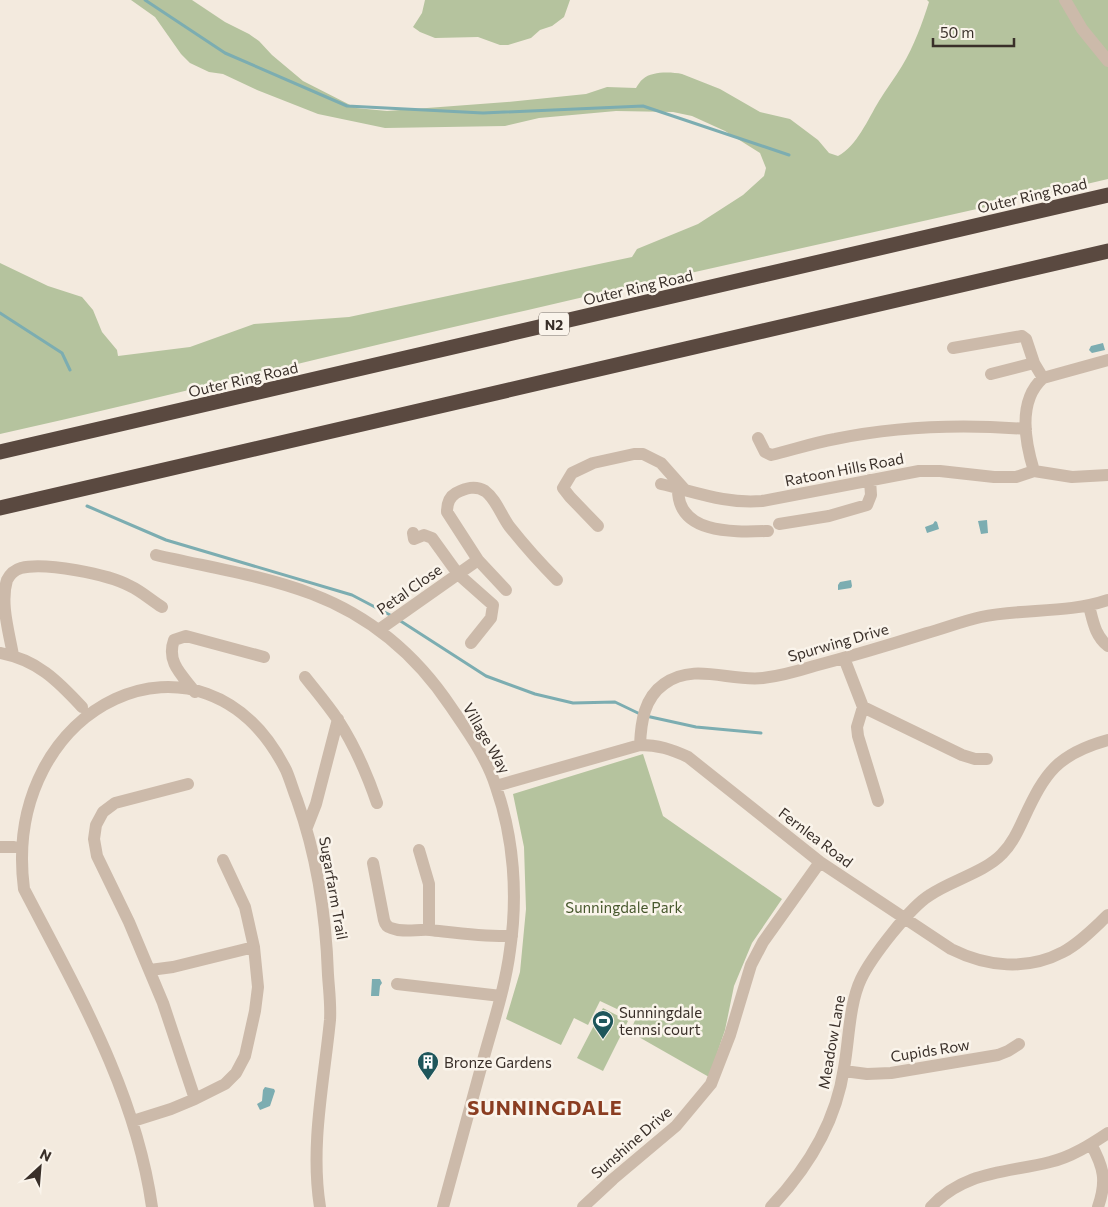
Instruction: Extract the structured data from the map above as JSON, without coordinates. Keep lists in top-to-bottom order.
{
  "streets": {
    "highway": ["Outer Ring Road", "N2"],
    "street": [
      "Ratoon Hills Road",
      "Petal Close",
      "Spurwing Drive",
      "Village Way",
      "Fernlea Road",
      "Sugarfarm Trail",
      "Meadow Lane",
      "Cupids Row",
      "Sunshine Drive"
    ]
  },
  "crossings": [
    ["Petal Close", "Village Way"],
    ["Spurwing Drive", "Fernlea Road"],
    ["Village Way", "Fernlea Road"],
    ["Fernlea Road", "Meadow Lane"],
    ["Fernlea Road", "Sunshine Drive"],
    ["Meadow Lane", "Cupids Row"]
  ],
  "districts": ["SUNNINGDALE"],
  "parks": ["Sunningdale Park"],
  "places": {
    "sports": ["Sunningdale tennsi court"],
    "building": ["Bronze Gardens"]
  },
  "scale_bar": "50 m",
  "north": "top right"
}
